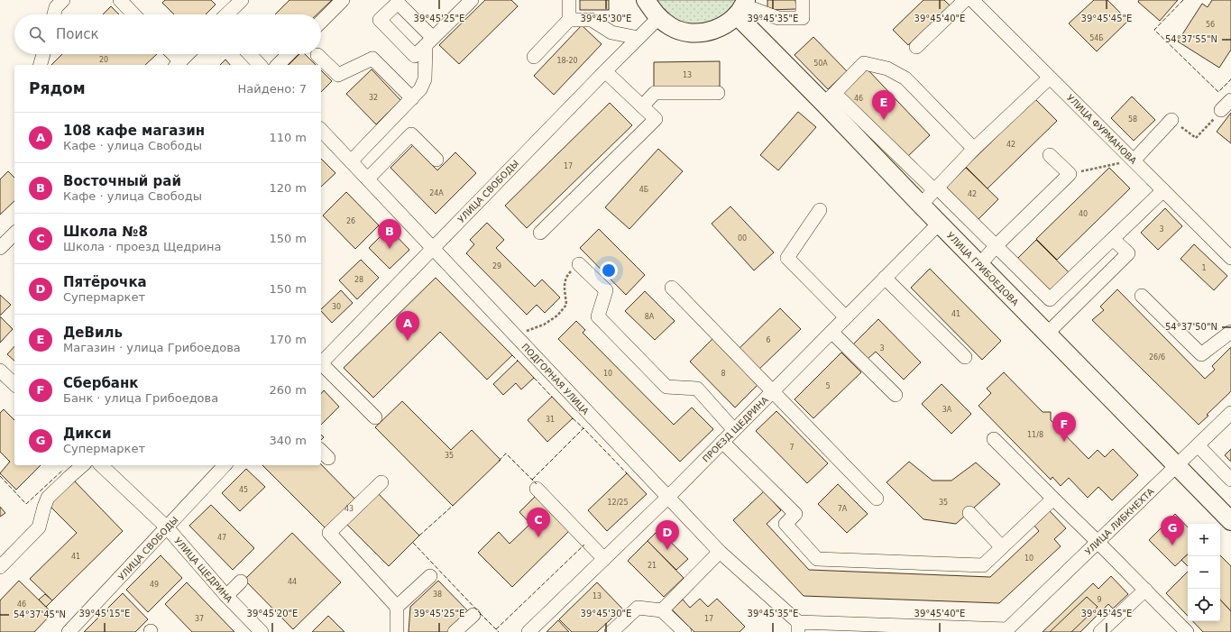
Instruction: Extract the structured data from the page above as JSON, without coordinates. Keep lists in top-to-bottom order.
{
  "streets": {
    "main road": ["УЛИЦА ГРИБОЕДОВА"],
    "street": [
      "УЛИЦА ФУРМАНОВА",
      "УЛИЦА СВОБОДЫ",
      "ПОДГОРНАЯ УЛИЦА",
      "ПРОЕЗД ЩЕДРИНА",
      "УЛИЦА ЛИБКНЕХТА",
      "УЛИЦА ЩЕДРИНА"
    ]
  },
  "crossings": [
    ["УЛИЦА СВОБОДЫ", "ПОДГОРНАЯ УЛИЦА"],
    ["УЛИЦА СВОБОДЫ", "УЛИЦА ЩЕДРИНА"],
    ["УЛИЦА ГРИБОЕДОВА", "ПРОЕЗД ЩЕДРИНА"],
    ["УЛИЦА ГРИБОЕДОВА", "УЛИЦА ЛИБКНЕХТА"],
    ["ПОДГОРНАЯ УЛИЦА", "ПРОЕЗД ЩЕДРИНА"]
  ],
  "house_numbers": [
    "56",
    "54Б",
    "20",
    "18-20",
    "50А",
    "13",
    "32",
    "46",
    "58",
    "42",
    "17",
    "4Б",
    "24А",
    "42",
    "40",
    "26",
    "3",
    "00",
    "29",
    "1",
    "28",
    "30",
    "41",
    "8А",
    "6",
    "3",
    "26/6",
    "10",
    "8",
    "5",
    "3А",
    "31",
    "11/8",
    "7",
    "35",
    "45",
    "12/25",
    "35",
    "43",
    "7А",
    "47",
    "41",
    "10",
    "21",
    "44",
    "49",
    "38",
    "13",
    "9",
    "46",
    "37",
    "17"
  ],
  "page": {
    "search": "Поиск",
    "heading": ["Рядом", "Найдено: 7"],
    "pins": [
      "E",
      "B",
      "A",
      "F",
      "C",
      "G",
      "D"
    ],
    "list": [
      {
        "mark": "A",
        "name": "108 кафе магазин",
        "note": "Кафе · улица Свободы",
        "value": "110 m"
      },
      {
        "mark": "B",
        "name": "Восточный рай",
        "note": "Кафе · улица Свободы",
        "value": "120 m"
      },
      {
        "mark": "C",
        "name": "Школа №8",
        "note": "Школа · проезд Щедрина",
        "value": "150 m"
      },
      {
        "mark": "D",
        "name": "Пятёрочка",
        "note": "Супермаркет",
        "value": "150 m"
      },
      {
        "mark": "E",
        "name": "ДеВиль",
        "note": "Магазин · улица Грибоедова",
        "value": "170 m"
      },
      {
        "mark": "F",
        "name": "Сбербанк",
        "note": "Банк · улица Грибоедова",
        "value": "260 m"
      },
      {
        "mark": "G",
        "name": "Дикси",
        "note": "Супермаркет",
        "value": "340 m"
      }
    ],
    "map_buttons": ["+", "−"]
  },
  "coordinates": [
    "39°45'25\"E",
    "39°45'30\"E",
    "39°45'35\"E",
    "39°45'40\"E",
    "39°45'45\"E",
    "54°37'55\"N",
    "54°37'50\"N",
    "39°45'15\"E",
    "39°45'20\"E",
    "54°37'45\"N"
  ]
}
